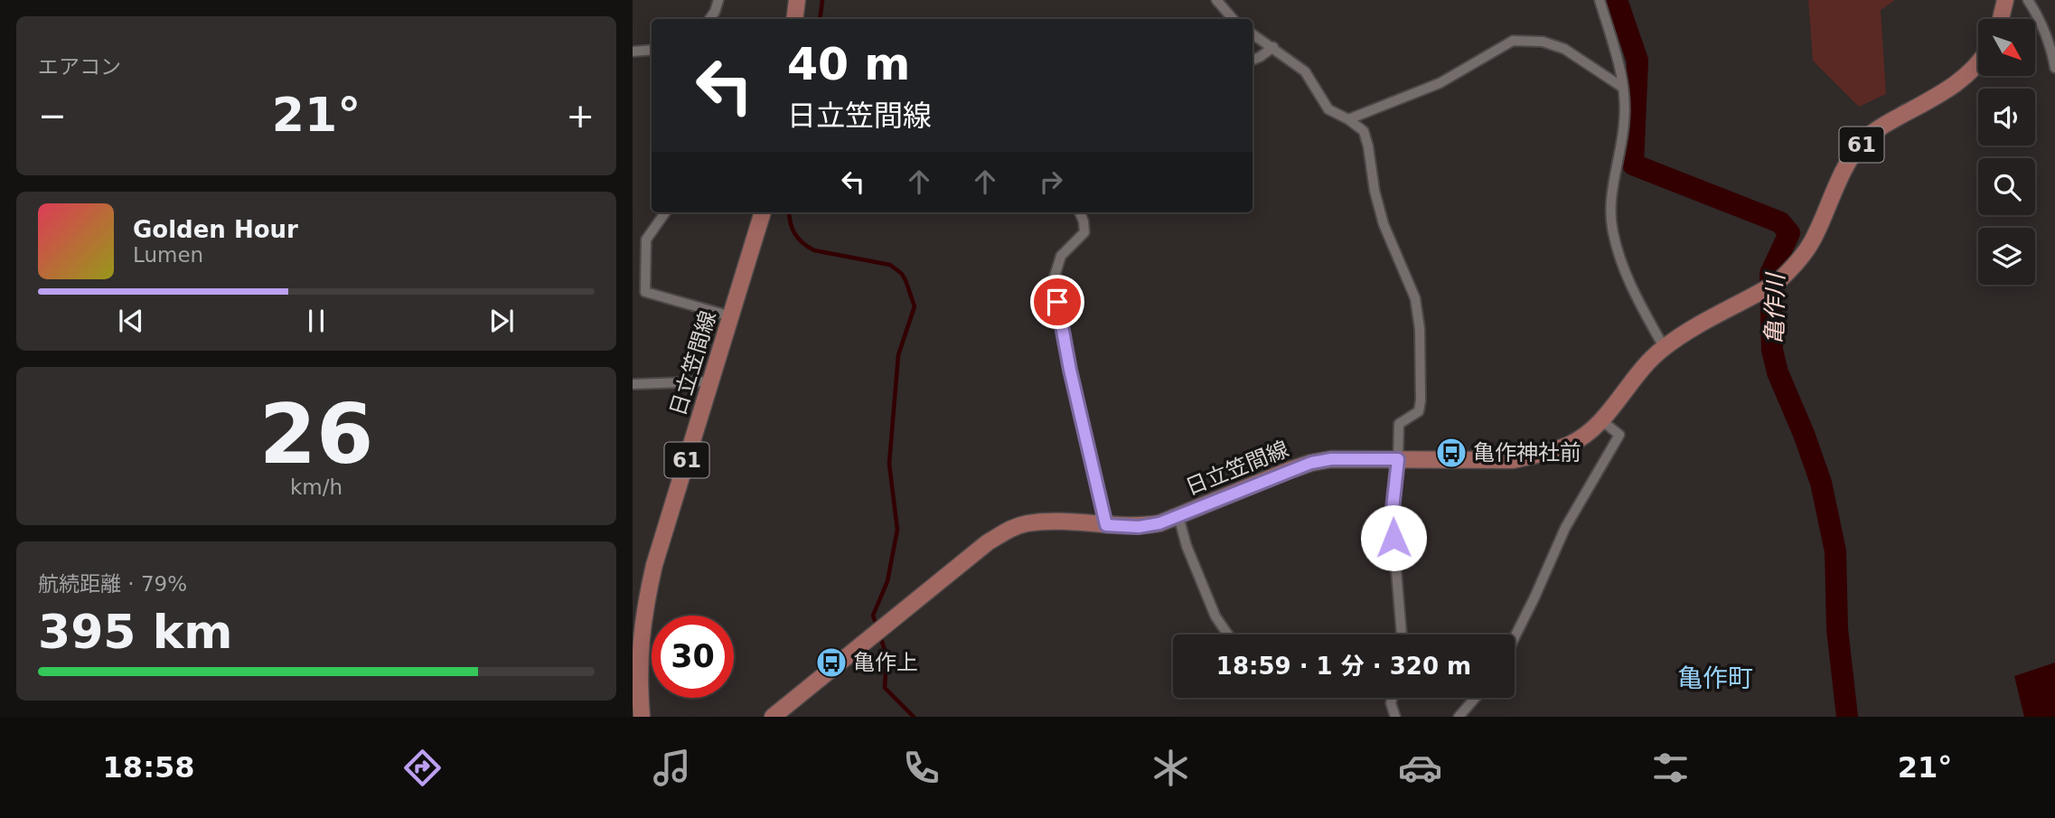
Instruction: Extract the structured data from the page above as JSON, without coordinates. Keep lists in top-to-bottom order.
{
  "streets": {
    "main road": ["61", "日立笠間線"]
  },
  "districts": ["亀作町"],
  "water": ["亀作川"],
  "places": {
    "bus stop": ["亀作神社前", "亀作上"]
  },
  "north": "bottom right",
  "page": {
    "tile": [
      "エアコン",
      ["26", "km/h"],
      ["航続距離 · 79%", "395 km"]
    ],
    "turn": ["40 m", "日立笠間線"],
    "heat": ["−", "21°", "+"],
    "song": ["Golden Hour", "Lumen"],
    "limit": "30",
    "trip": "18:59 · 1 分 · 320 m",
    "tabs": ["18:58", "21°"]
  }
}
